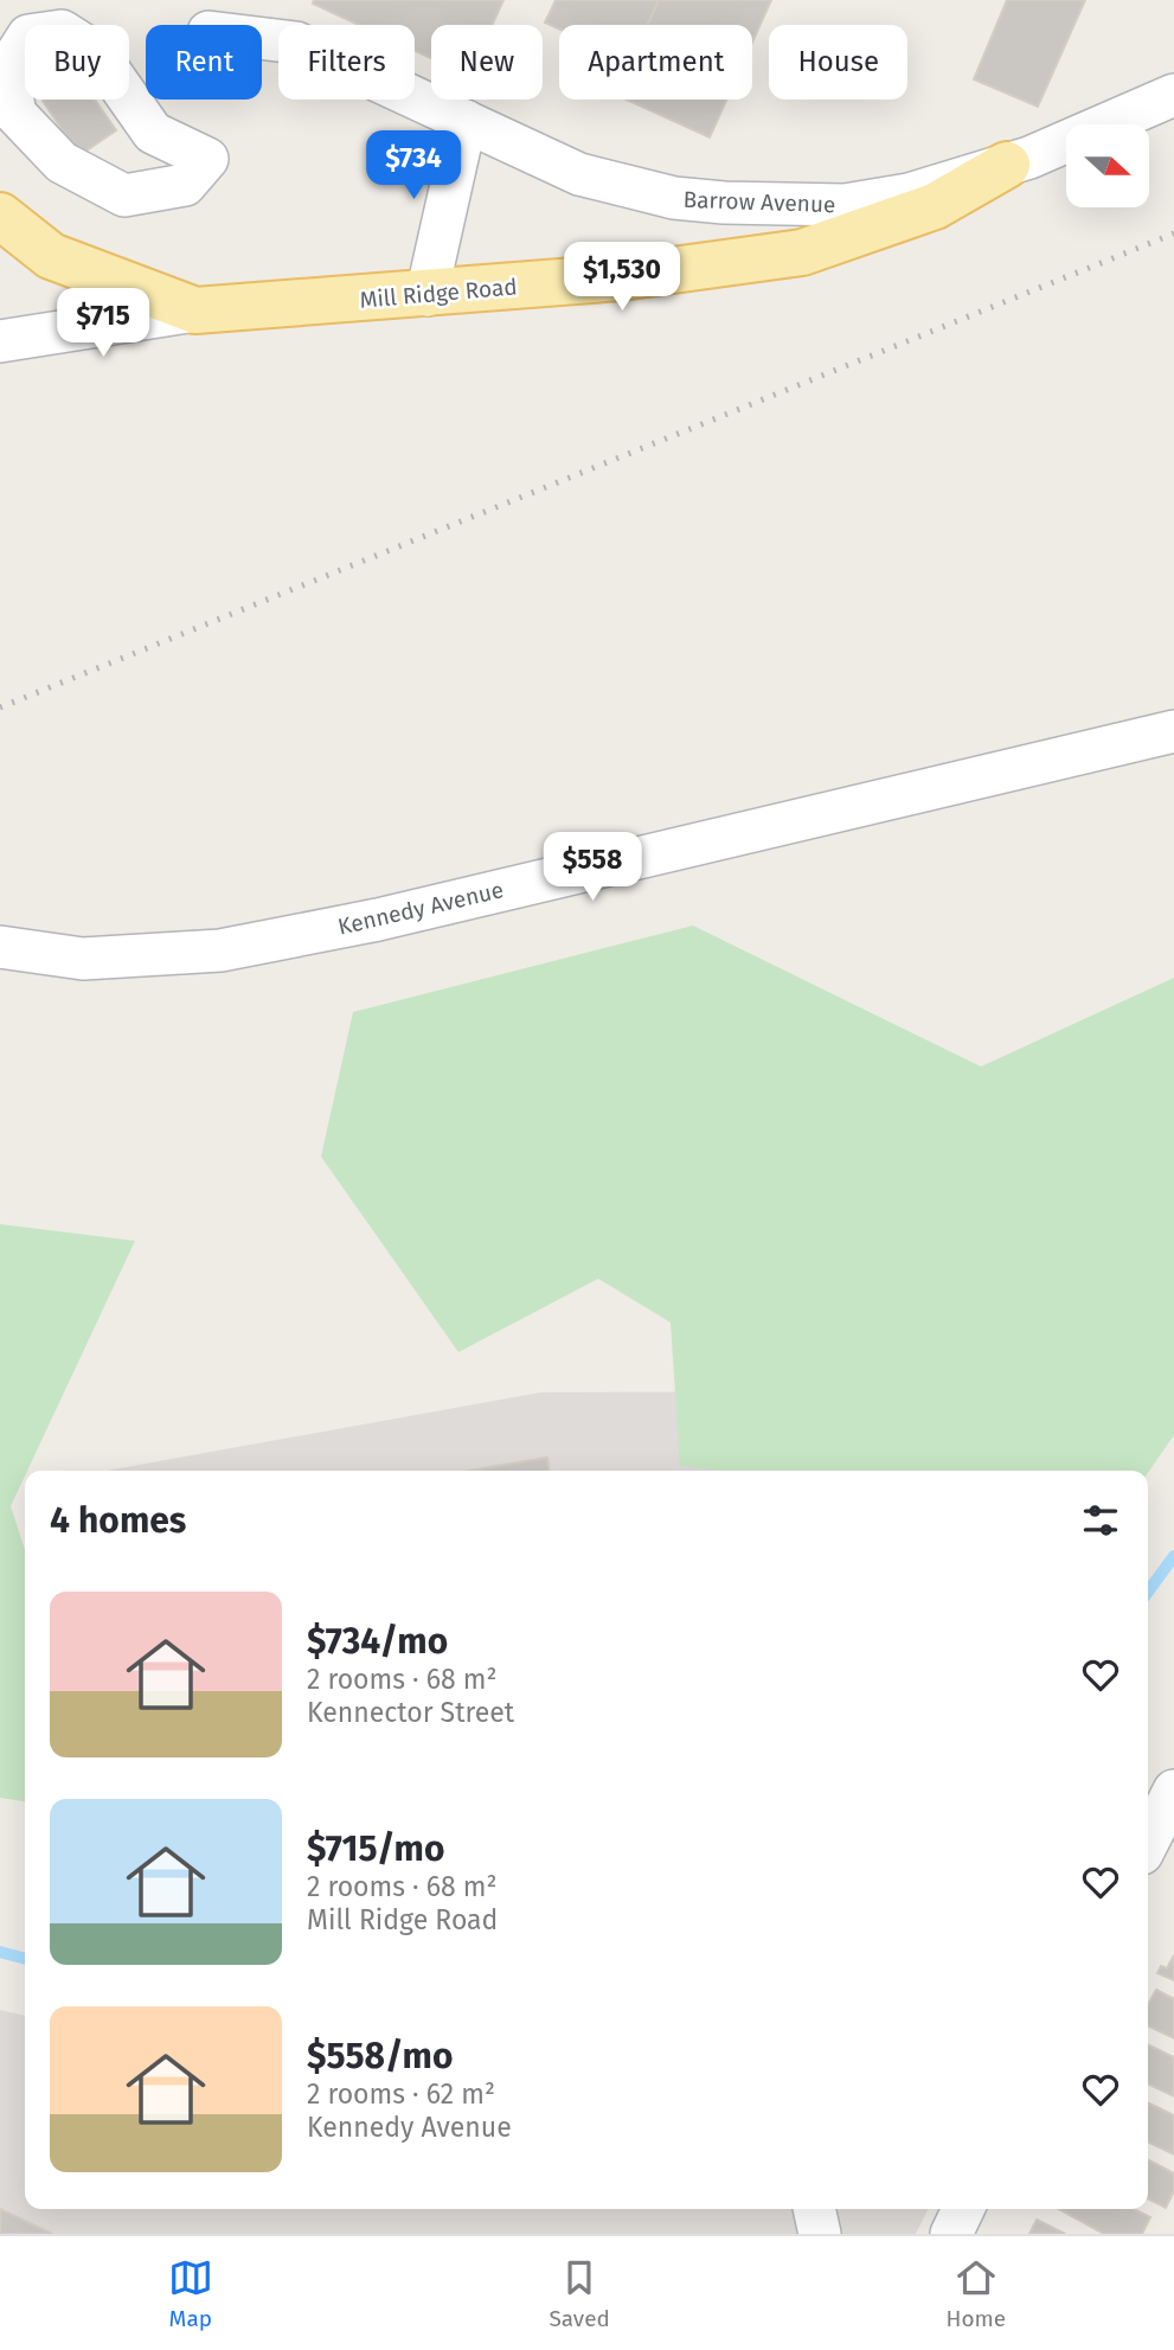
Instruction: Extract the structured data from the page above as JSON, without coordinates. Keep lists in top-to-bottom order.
{
  "streets": {
    "main road": ["Mill Ridge Road"],
    "street": ["Barrow Avenue", "Kennedy Avenue"]
  },
  "crossings": [
    ["Barrow Avenue", "Mill Ridge Road"]
  ],
  "north": "right",
  "page": {
    "chip": [
      "Buy",
      "Rent",
      "Filters",
      "New",
      "Apartment",
      "House"
    ],
    "price": [
      "$734",
      "$1,530",
      "$715",
      "$558"
    ],
    "heading": "4 homes",
    "list": [
      {
        "name": "$734/mo",
        "note": "2 rooms · 68 m² · Kennector Street"
      },
      {
        "name": "$715/mo",
        "note": "2 rooms · 68 m² · Mill Ridge Road"
      },
      {
        "name": "$558/mo",
        "note": "2 rooms · 62 m² · Kennedy Avenue"
      }
    ],
    "tabs": ["Map", "Saved", "Home"]
  }
}
